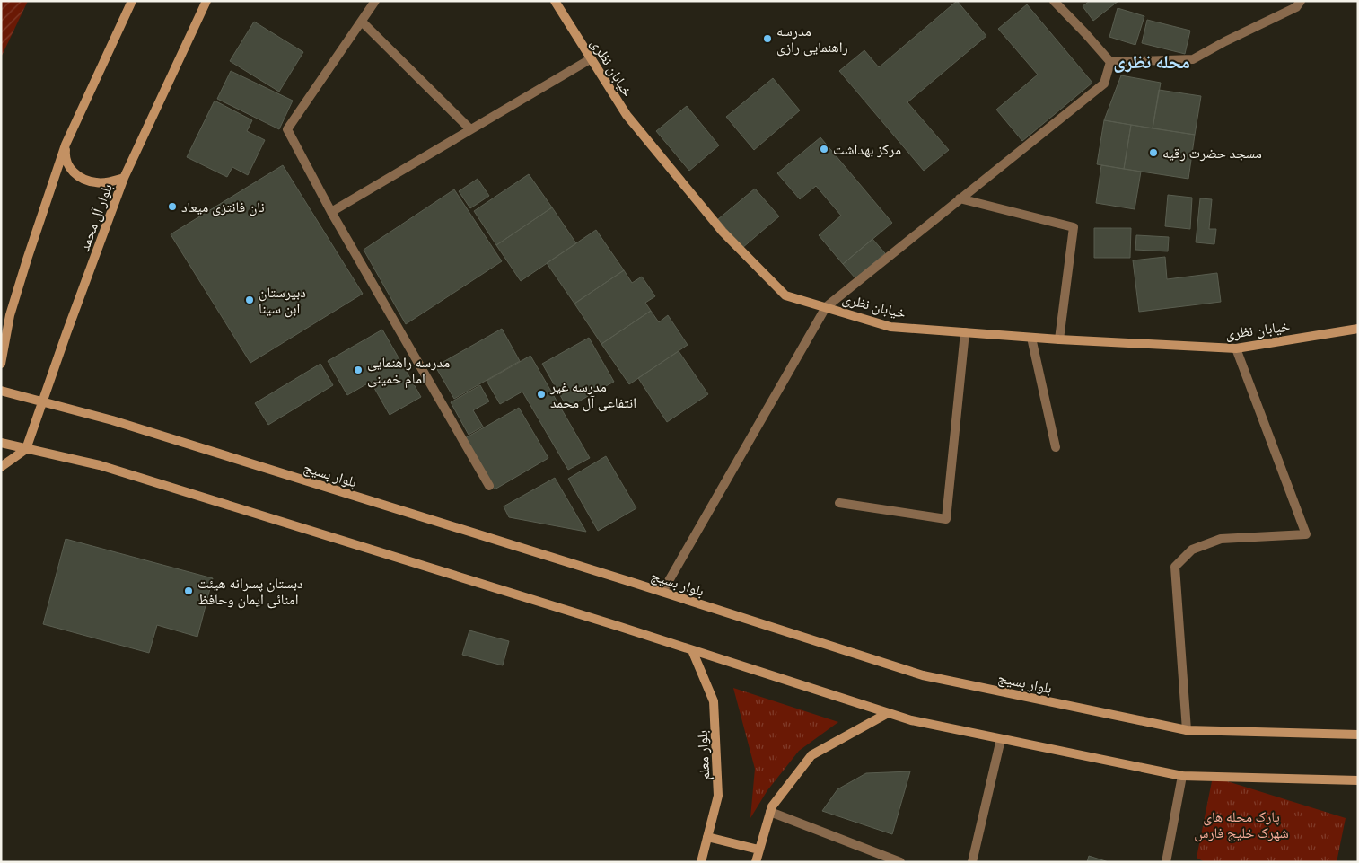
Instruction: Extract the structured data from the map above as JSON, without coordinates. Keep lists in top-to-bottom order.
{
  "streets": {
    "main road": [
      "خیابان نظری",
      "بلوار آل محمد",
      "بلوار بسیج",
      "بلوار معلم"
    ]
  },
  "crossings": [
    ["بلوار آل محمد", "بلوار بسیج"]
  ],
  "districts": ["محله نظری"],
  "parks": ["پارک محله های شهرک خلیج فارس"],
  "places": [
    "مدرسه راهنمایی رازی",
    "مرکز بهداشت",
    "مسجد حضرت رقیه",
    "نان فانتزی میعاد",
    "دبیرستان ابن سینا",
    "مدرسه راهنمایی امام خمینی",
    "مدرسه غیر انتفاعی آل محمد",
    "دبستان پسرانه هیئت امنائی ایمان وحافظ"
  ]
}
